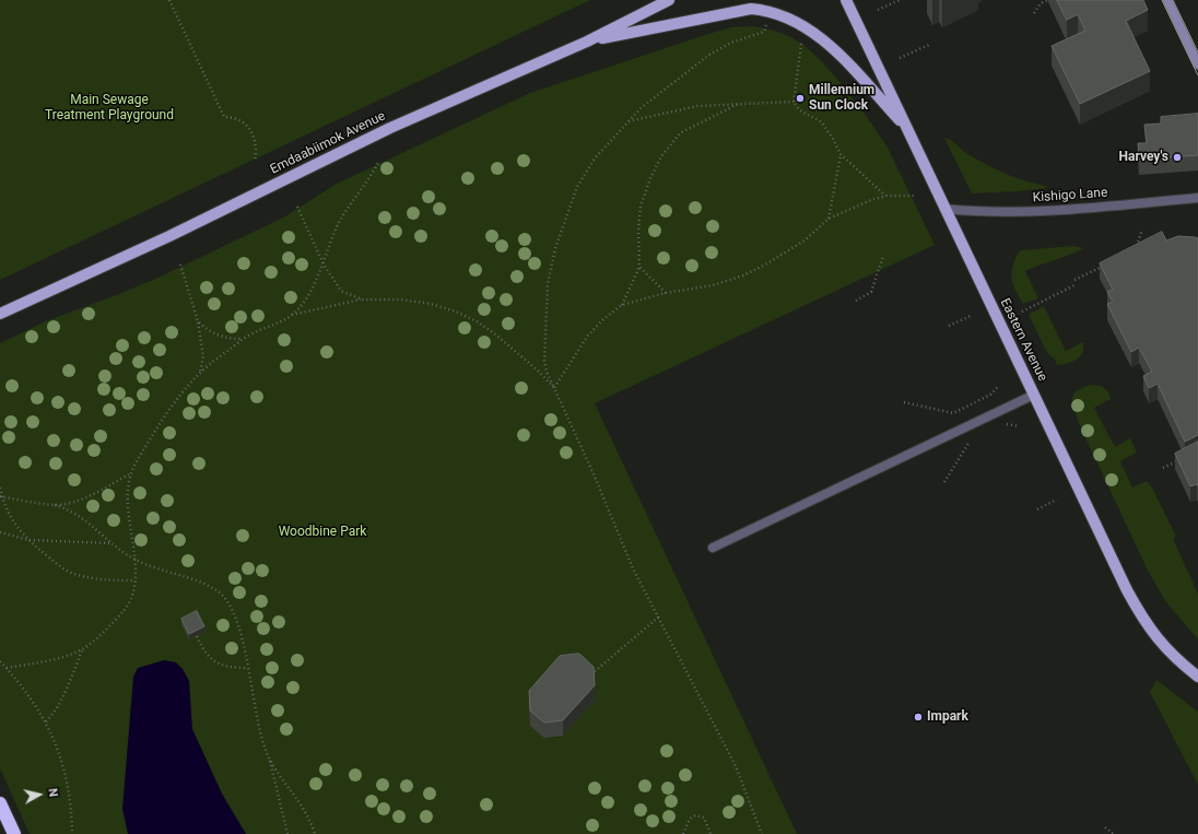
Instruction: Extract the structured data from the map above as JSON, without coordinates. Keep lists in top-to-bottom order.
{
  "streets": {
    "main road": ["Emdaabiimok Avenue", "Eastern Avenue"],
    "street": ["Kishigo Lane"]
  },
  "crossings": [
    ["Kishigo Lane", "Eastern Avenue"]
  ],
  "parks": ["Main Sewage Treatment Playground", "Woodbine Park"],
  "places": ["Millennium Sun Clock", "Harvey's", "Impark"],
  "north": "right"
}
